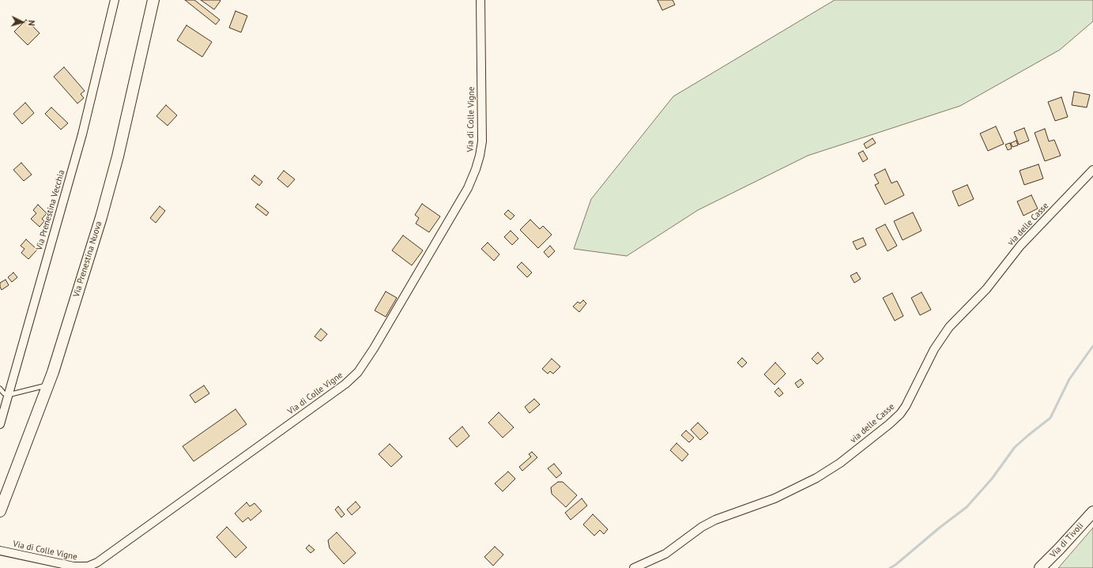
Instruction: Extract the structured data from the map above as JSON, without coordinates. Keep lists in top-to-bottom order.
{
  "streets": {
    "main road": ["Via Prenestina Nuova", "Via di Tivoli"],
    "street": ["Via di Colle Vigne", "Via Prenestina Vecchia", "via delle Casse"]
  },
  "north": "right"
}
